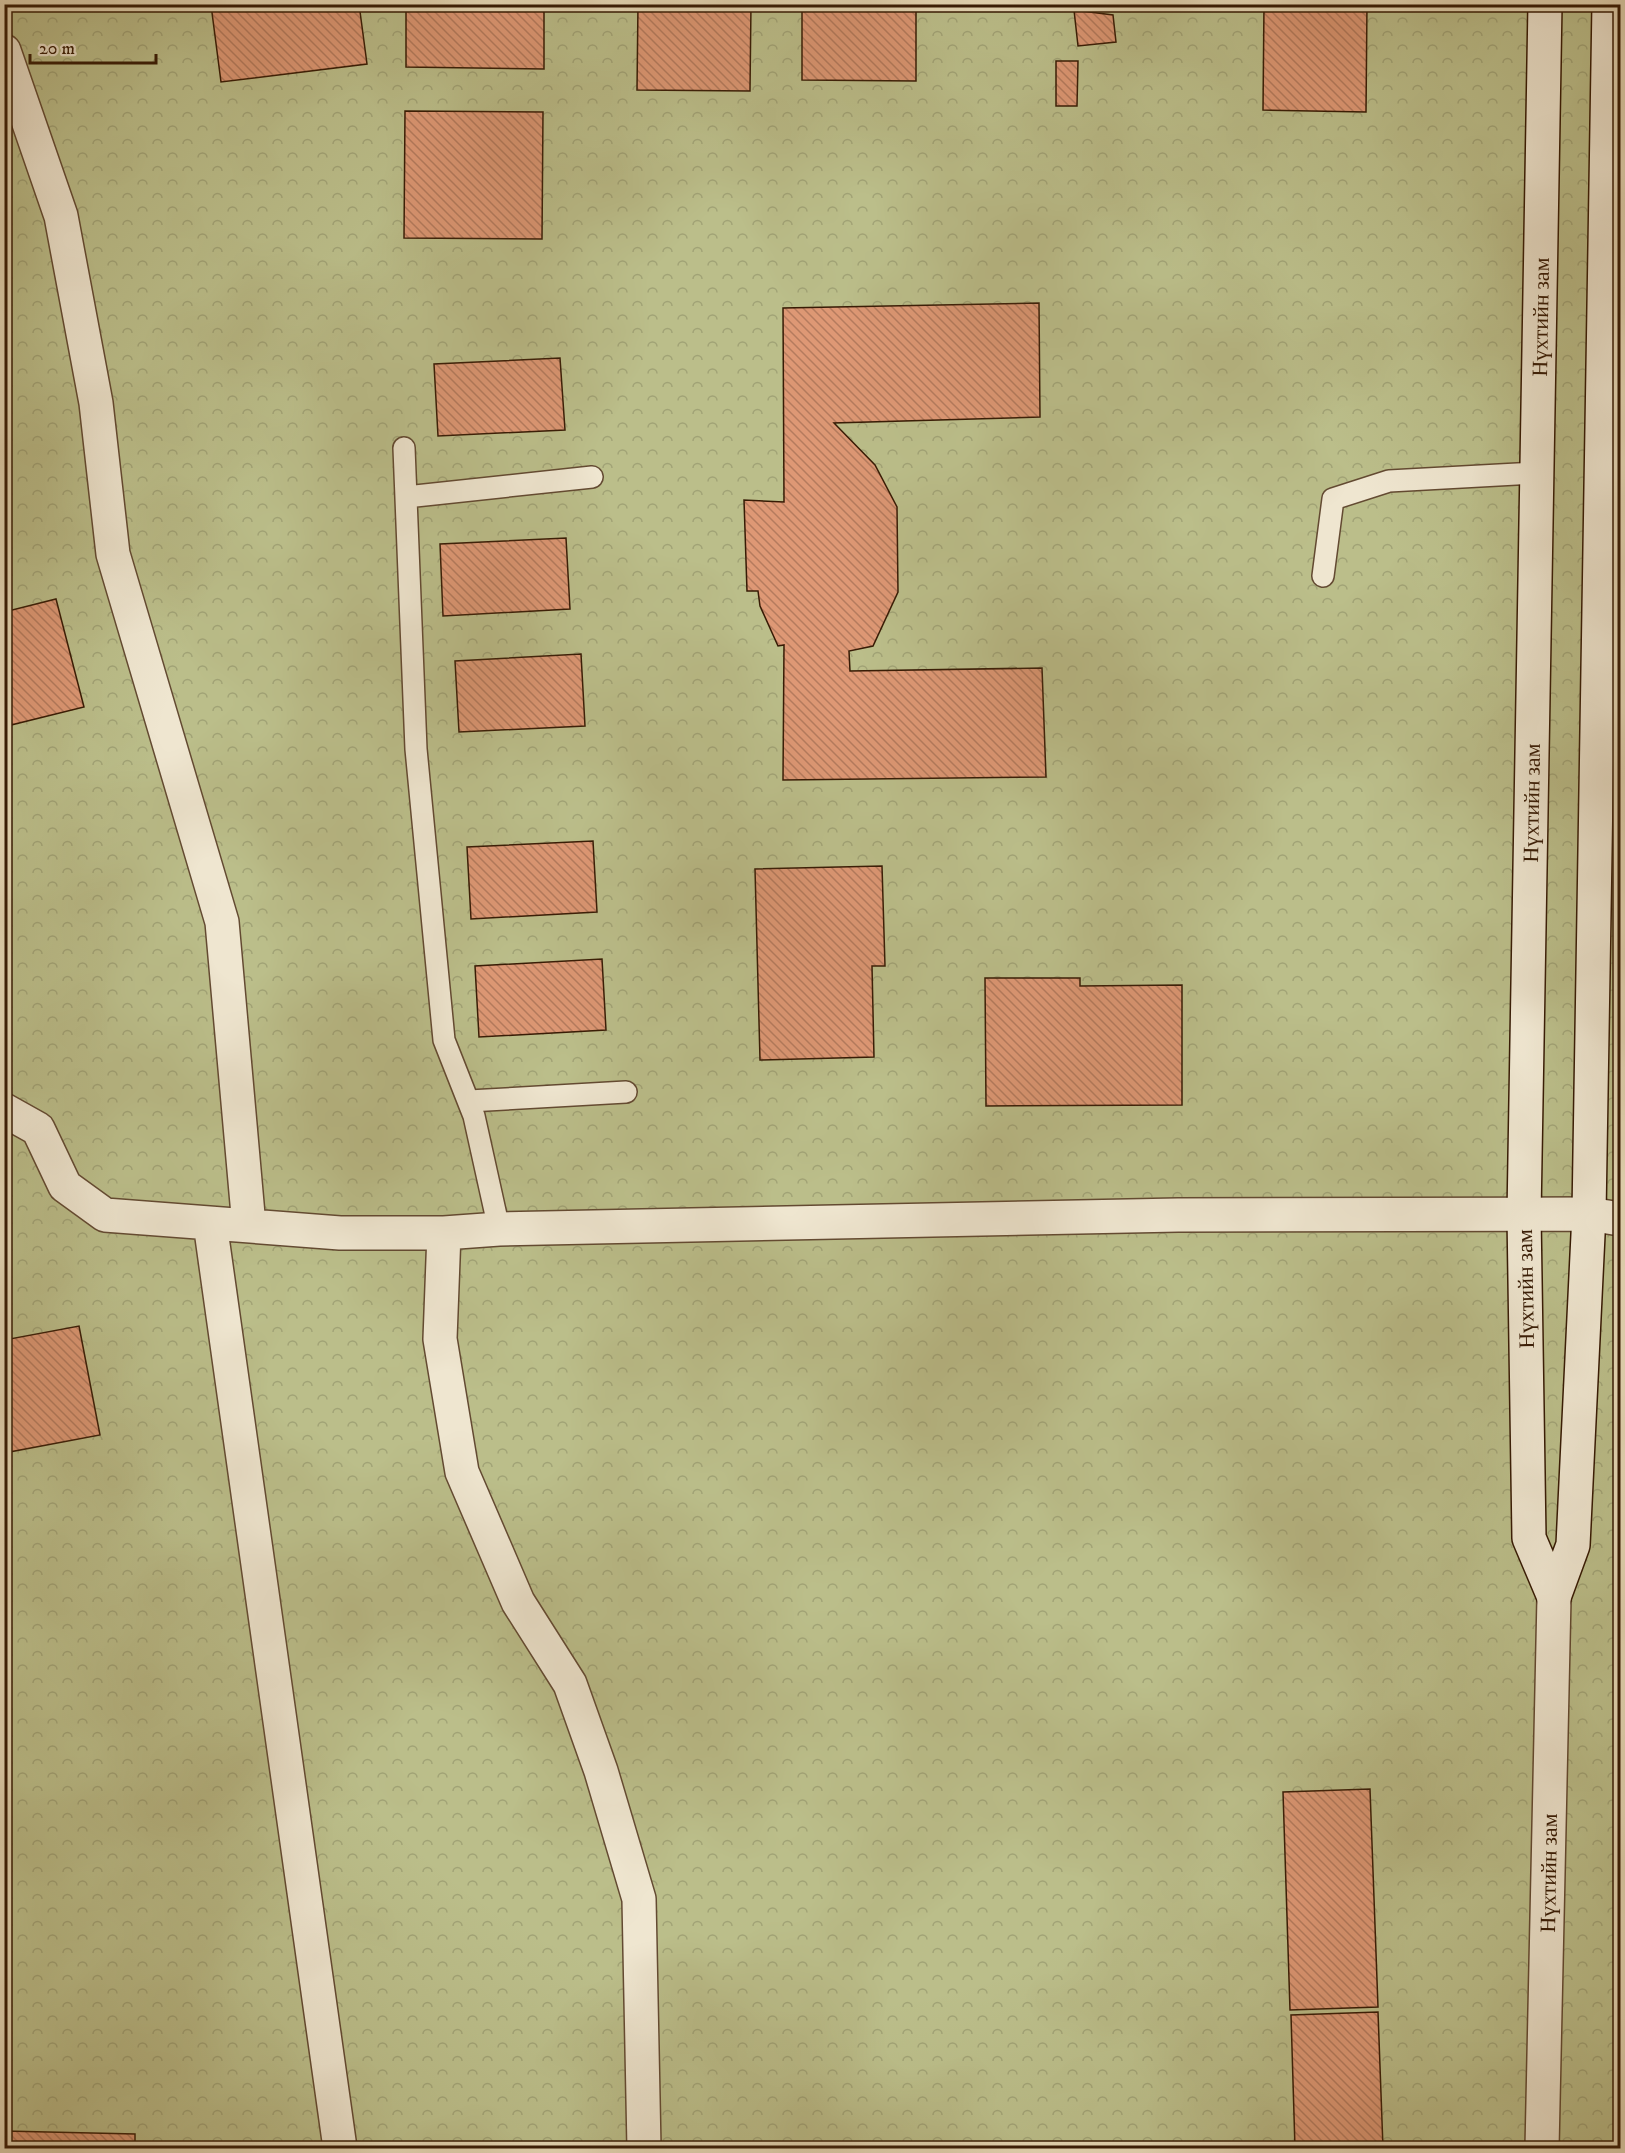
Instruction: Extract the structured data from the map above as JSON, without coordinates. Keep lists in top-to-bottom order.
{
  "streets": {
    "street": ["Нүхтийн зам"]
  },
  "scale_bar": "20 m"
}
